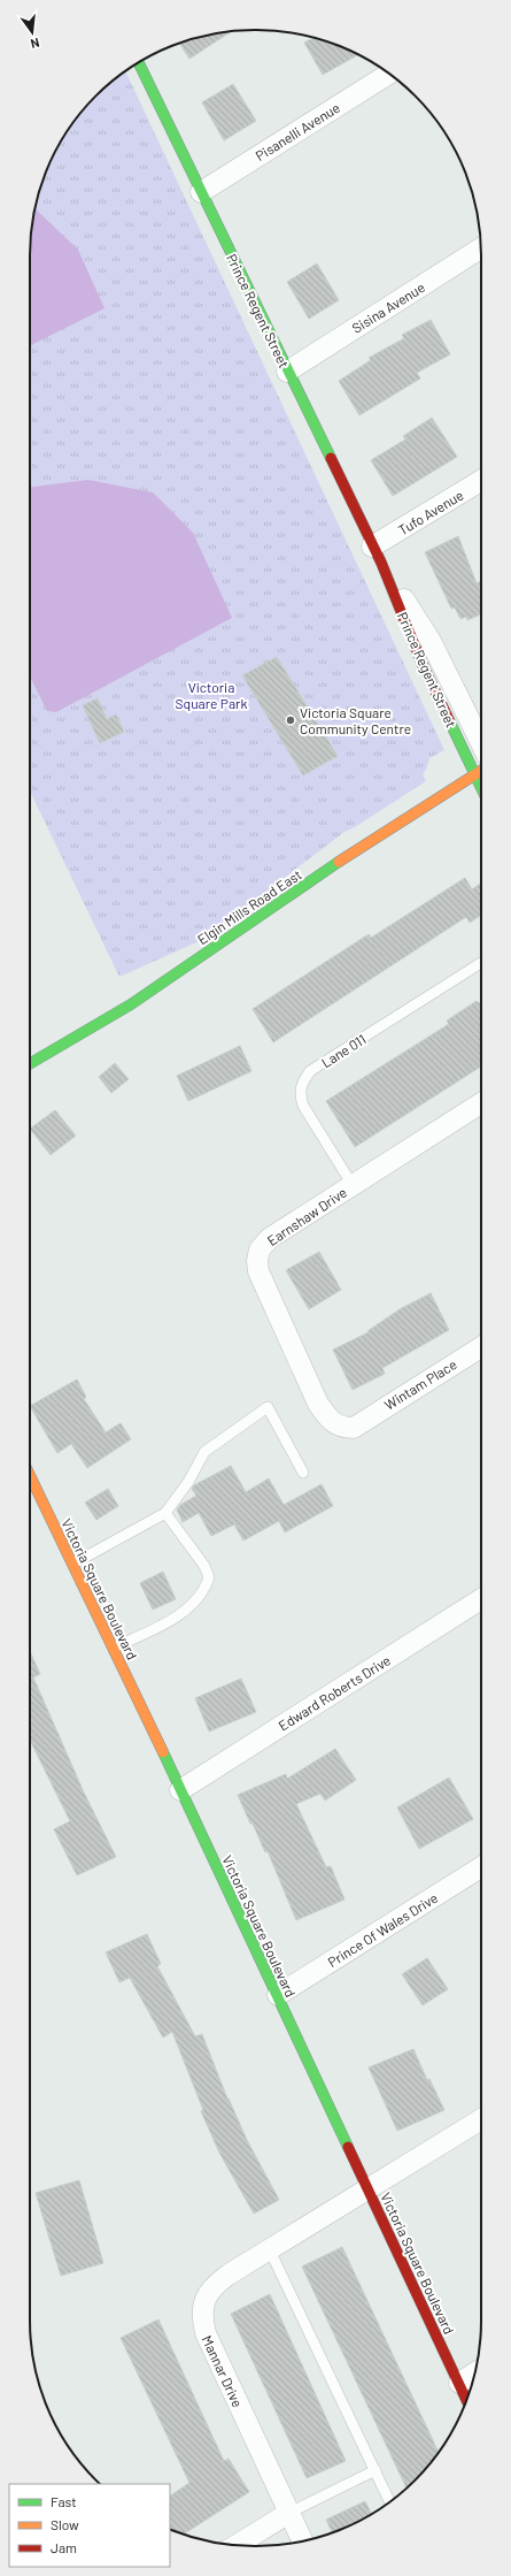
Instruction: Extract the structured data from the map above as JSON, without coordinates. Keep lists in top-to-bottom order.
{
  "streets": {
    "street": [
      "Pisanelli Avenue",
      "Sisina Avenue",
      "Prince Regent Street",
      "Tufo Avenue",
      "Elgin Mills Road East",
      "Earnshaw Drive",
      "Wintam Place",
      "Victoria Square Boulevard",
      "Edward Roberts Drive",
      "Prince Of Wales Drive",
      "Mannar Drive"
    ],
    "lane": ["Lane 011"]
  },
  "crossings": [
    ["Pisanelli Avenue", "Prince Regent Street"],
    ["Sisina Avenue", "Prince Regent Street"],
    ["Prince Regent Street", "Tufo Avenue"],
    ["Prince Regent Street", "Elgin Mills Road East"],
    ["Lane 011", "Earnshaw Drive"],
    ["Earnshaw Drive", "Wintam Place"],
    ["Victoria Square Boulevard", "Edward Roberts Drive"],
    ["Victoria Square Boulevard", "Prince Of Wales Drive"],
    ["Victoria Square Boulevard", "Mannar Drive"]
  ],
  "parks": ["Victoria Square Park"],
  "places": ["Victoria Square Community Centre"],
  "legend": ["Fast", "Slow", "Jam"],
  "north": "bottom"
}
